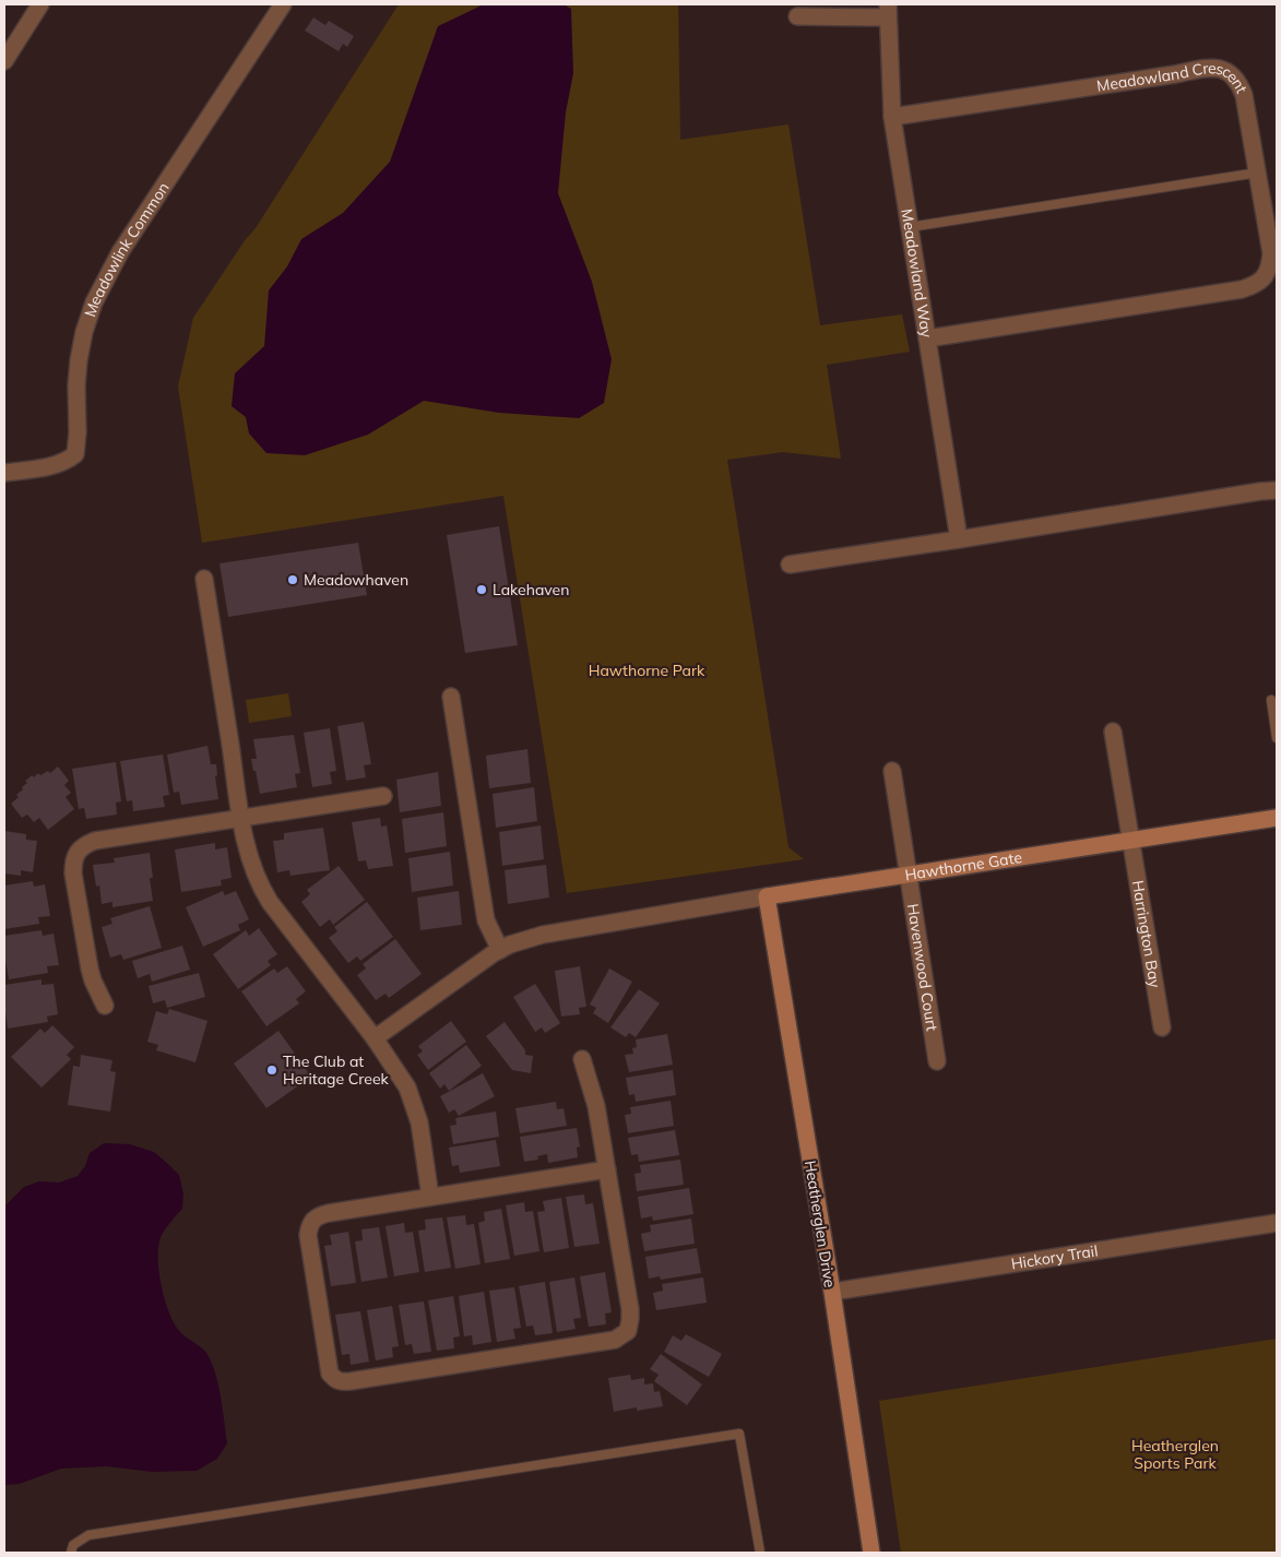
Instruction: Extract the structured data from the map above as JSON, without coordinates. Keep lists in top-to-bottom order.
{
  "streets": {
    "street": [
      "Meadowland Crescent",
      "Meadowlink Common",
      "Meadowland Way",
      "Hawthorne Gate",
      "Harrington Bay",
      "Havenwood Court",
      "Heatherglen Drive",
      "Hickory Trail"
    ]
  },
  "crossings": [
    ["Meadowland Crescent", "Meadowland Way"],
    ["Hawthorne Gate", "Harrington Bay"],
    ["Hawthorne Gate", "Havenwood Court"],
    ["Hawthorne Gate", "Heatherglen Drive"],
    ["Heatherglen Drive", "Hickory Trail"]
  ],
  "parks": ["Hawthorne Park", "Heatherglen Sports Park"],
  "places": ["Meadowhaven", "Lakehaven", "The Club at Heritage Creek"]
}
